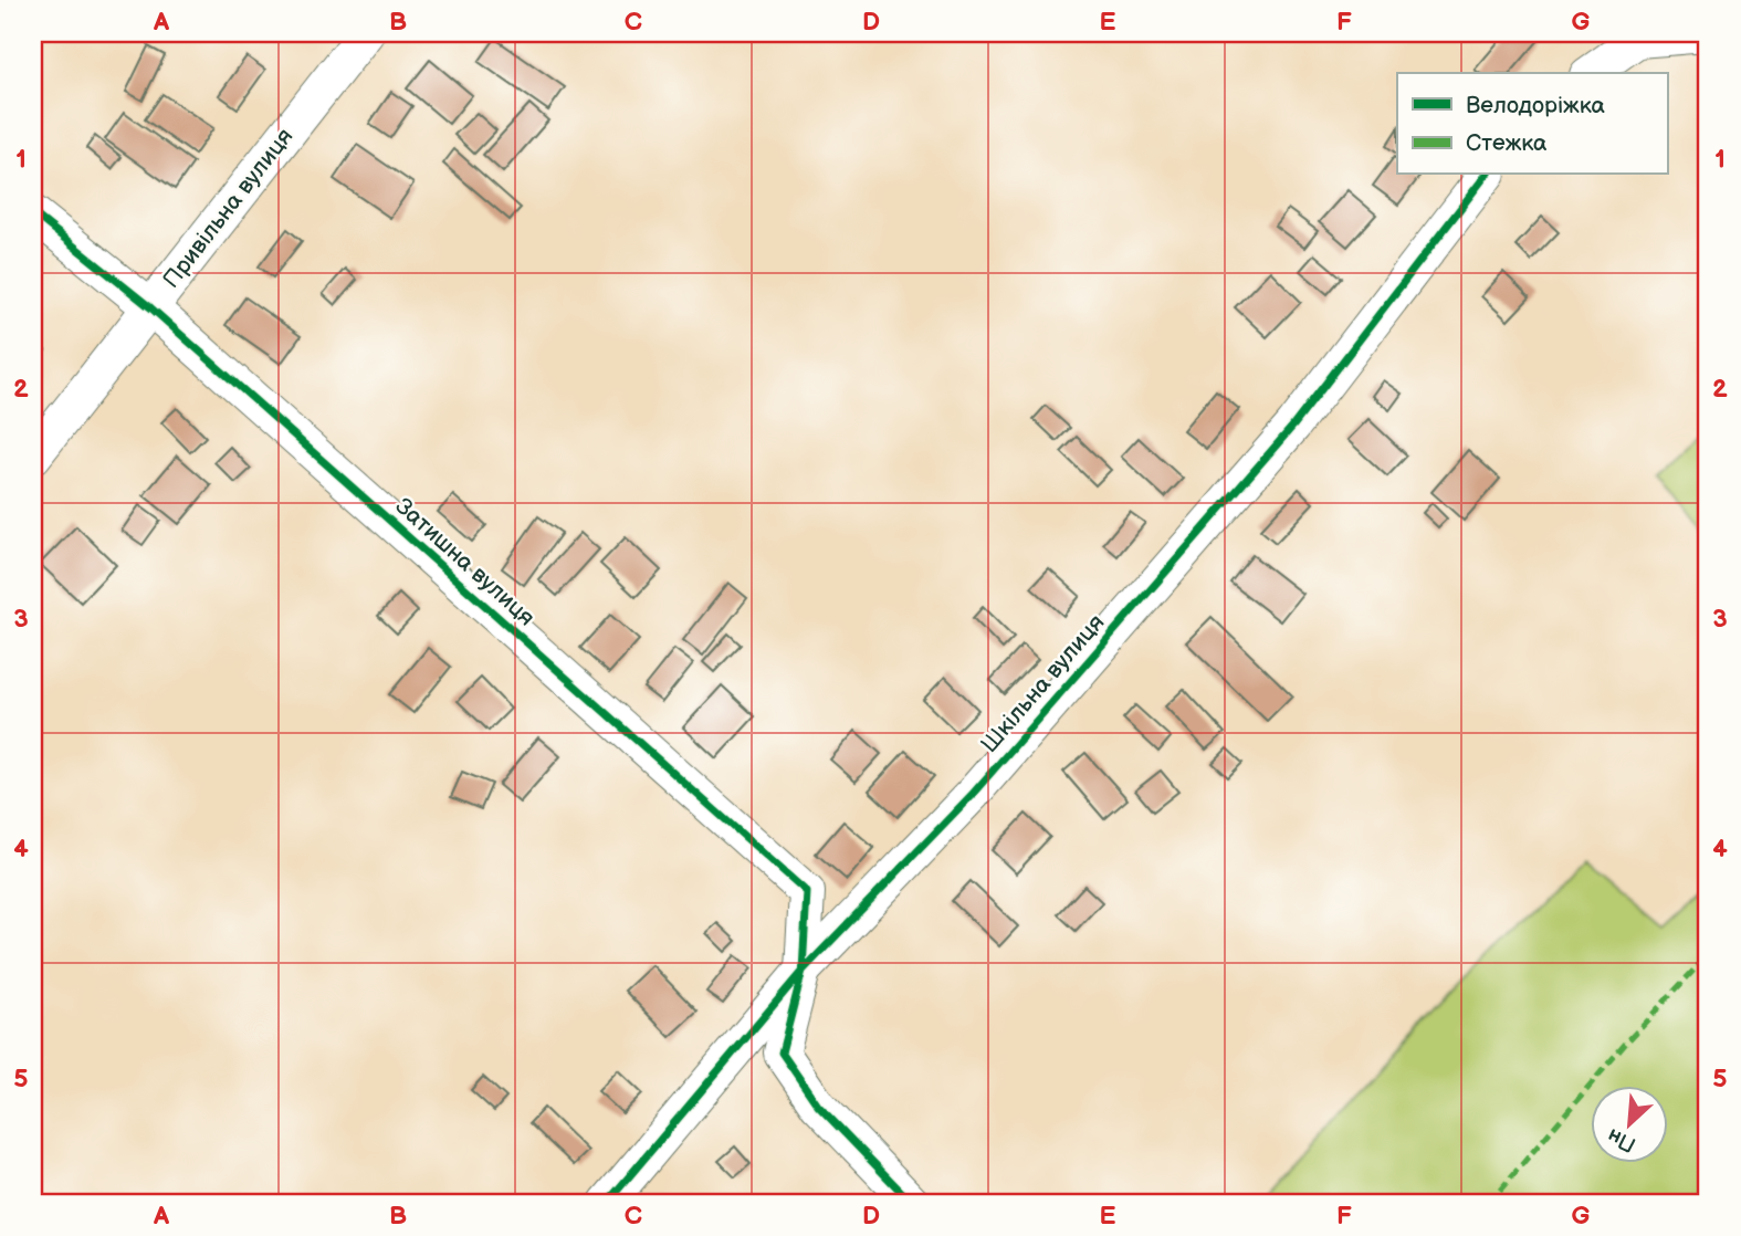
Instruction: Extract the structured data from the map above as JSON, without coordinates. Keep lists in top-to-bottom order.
{
  "streets": {
    "street": ["Привільна вулиця", "Затишна вулиця", "Шкільна вулиця"]
  },
  "crossings": [
    ["Привільна вулиця", "Затишна вулиця"],
    ["Затишна вулиця", "Шкільна вулиця"]
  ],
  "legend": ["Велодоріжка", "Стежка"],
  "north": "bottom left",
  "grid": {
    "columns": [
      "A",
      "B",
      "C",
      "D",
      "E",
      "F",
      "G"
    ],
    "rows": [
      "1",
      "2",
      "3",
      "4",
      "5"
    ]
  }
}
